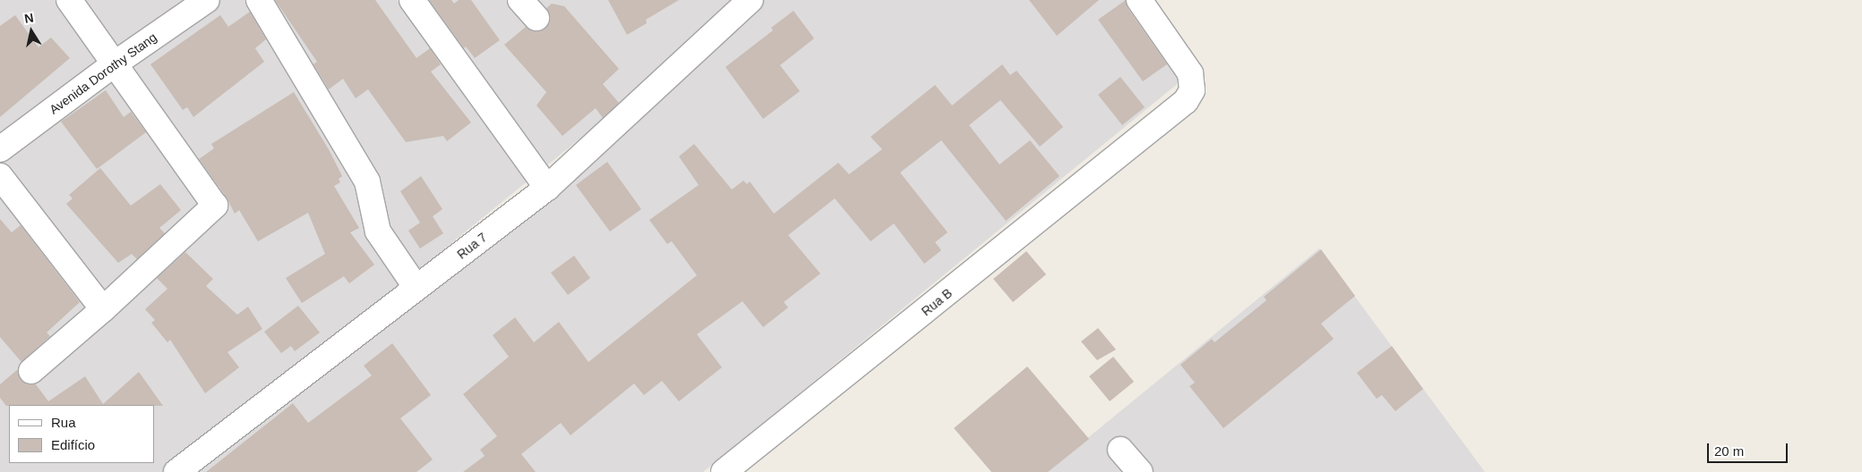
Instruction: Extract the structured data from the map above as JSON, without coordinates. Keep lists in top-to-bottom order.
{
  "streets": {
    "street": ["Avenida Dorothy Stang", "Rua 7", "Rua B"]
  },
  "legend": ["Rua", "Edifício"],
  "scale_bar": "20 m",
  "north": "top"
}
